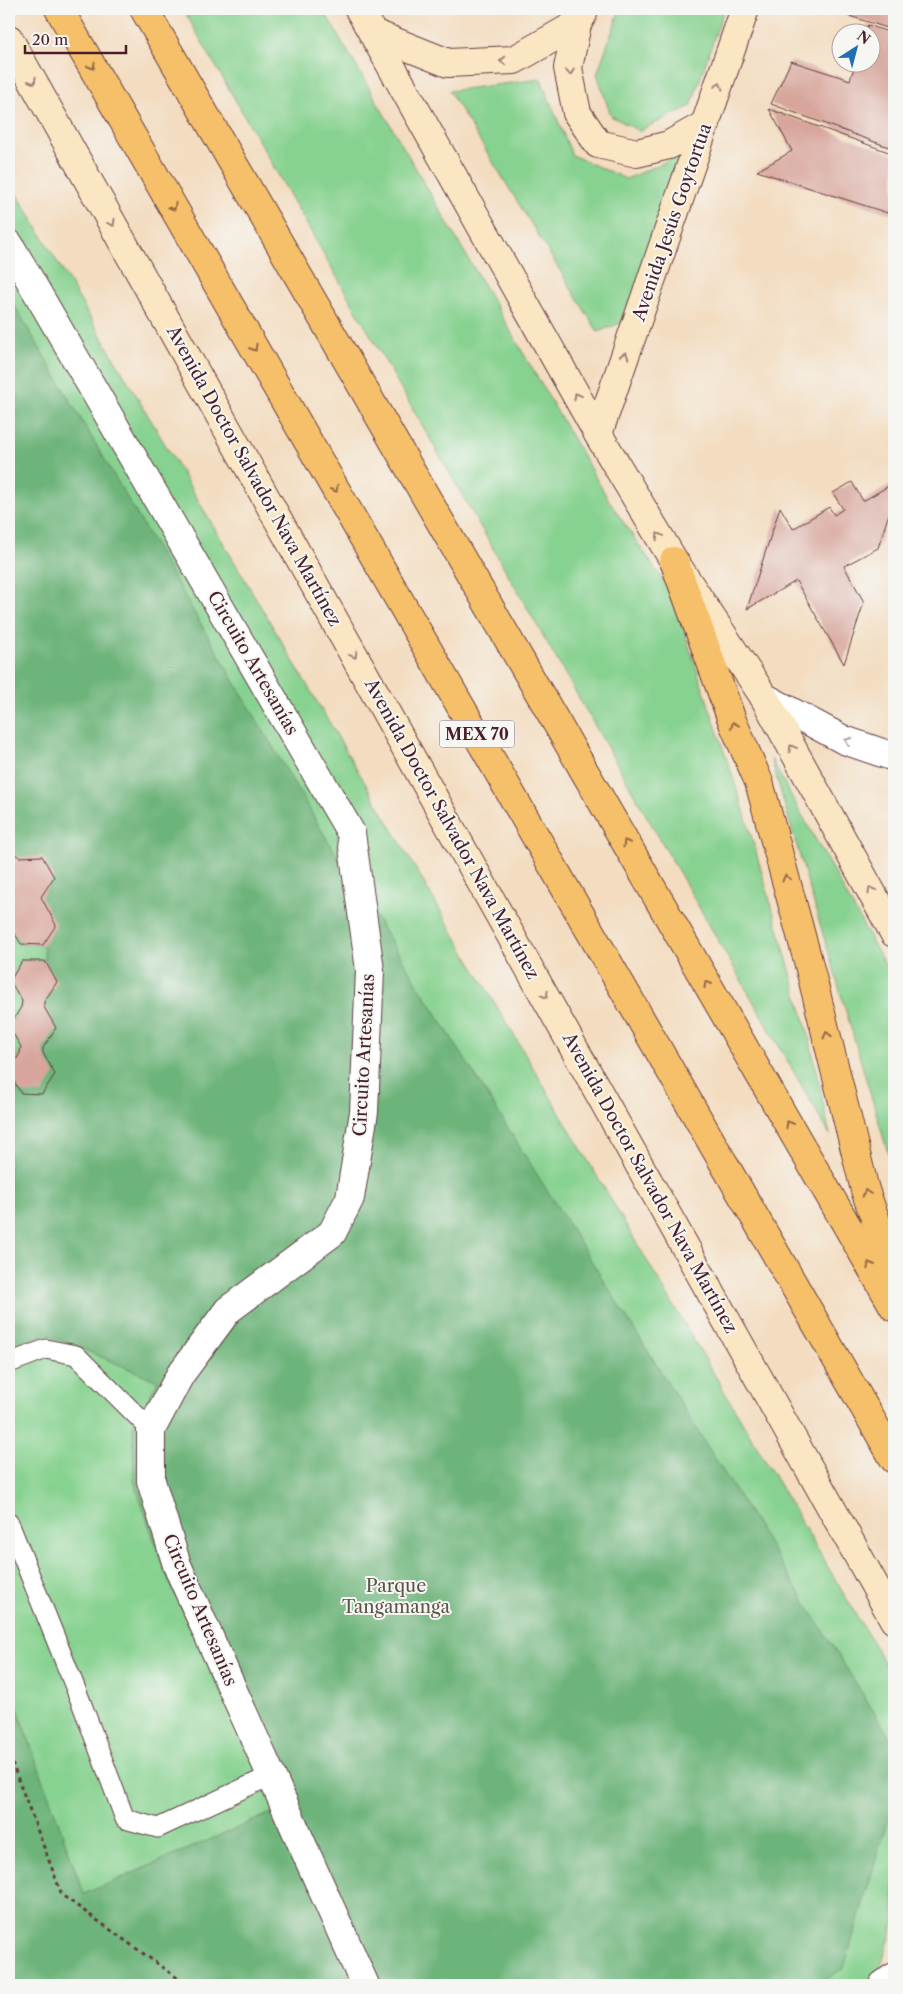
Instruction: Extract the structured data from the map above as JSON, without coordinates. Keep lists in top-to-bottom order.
{
  "streets": {
    "highway": ["MEX 70"],
    "main road": ["Avenida Jesús Goytortua", "Avenida Doctor Salvador Nava Martínez"],
    "street": ["Circuito Artesanías"]
  },
  "one_way": ["Avenida Jesús Goytortua", "Avenida Doctor Salvador Nava Martínez"],
  "parks": ["Parque Tangamanga"],
  "scale_bar": "20 m",
  "north": "top right"
}
